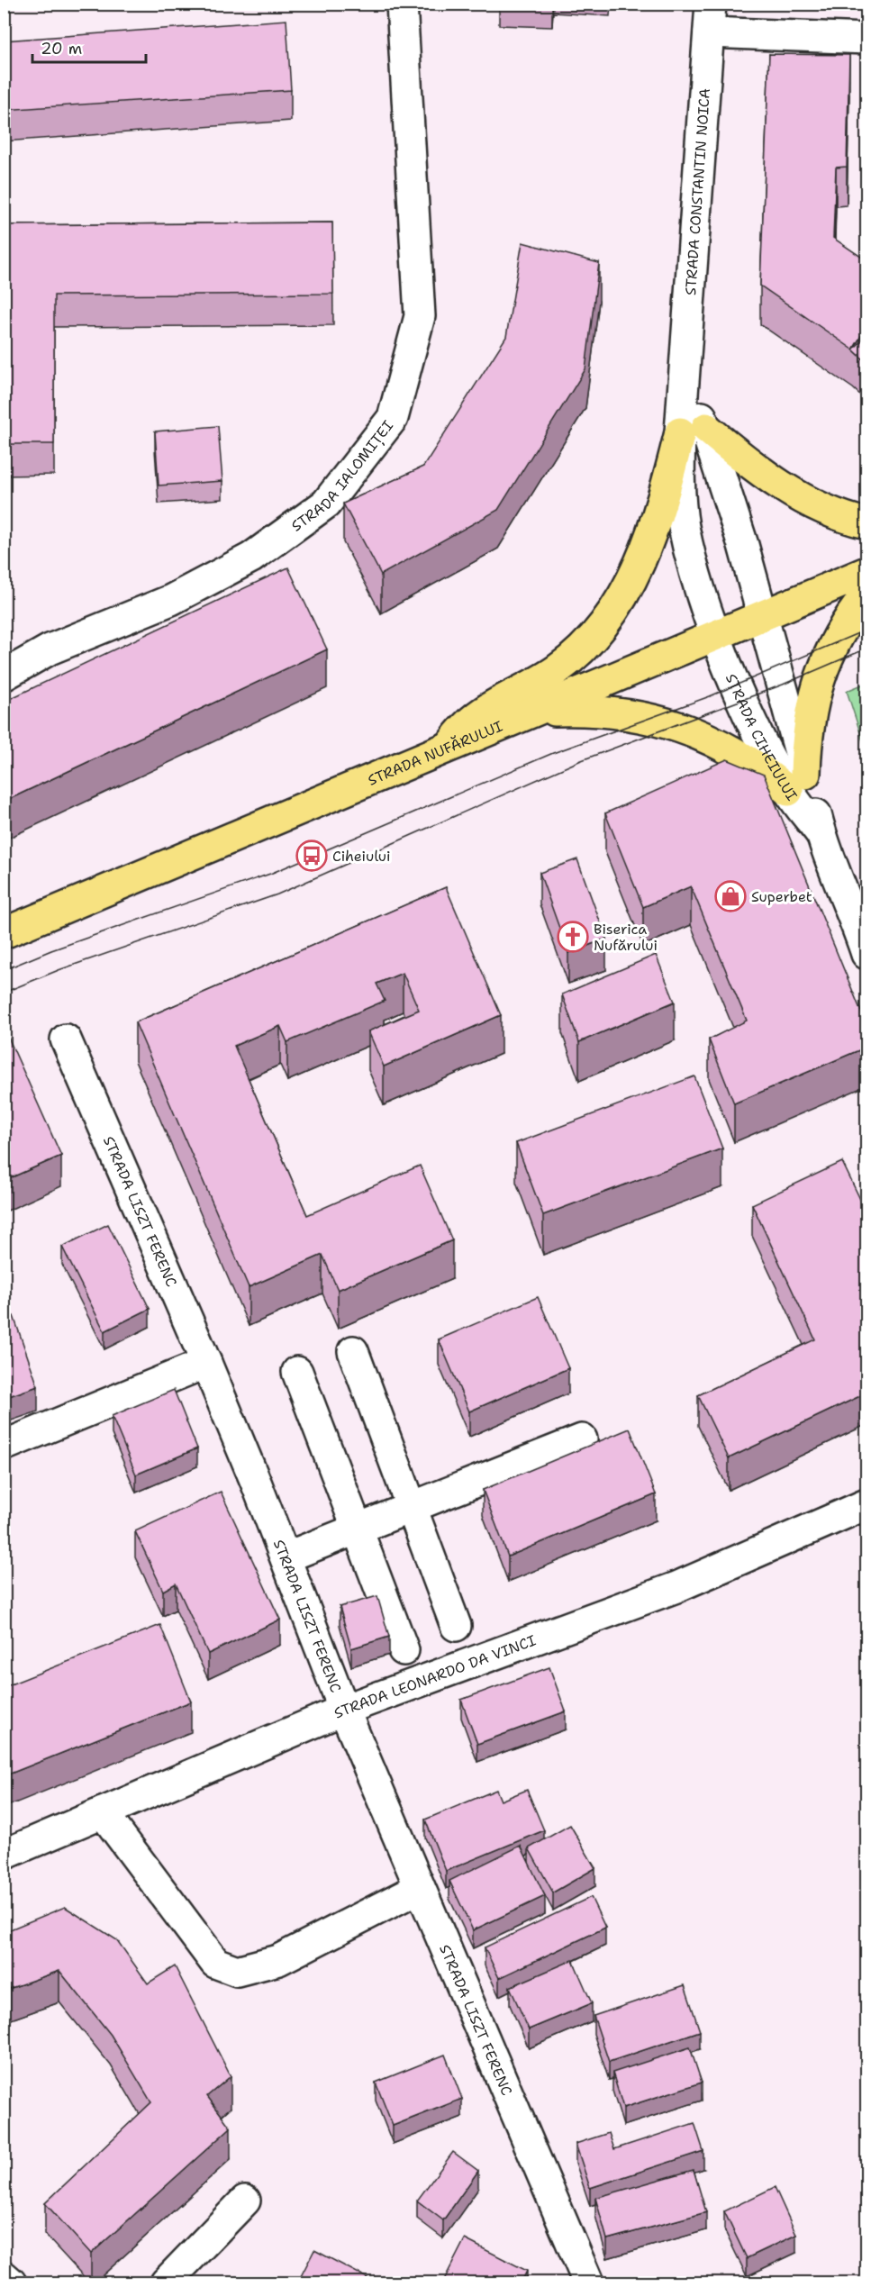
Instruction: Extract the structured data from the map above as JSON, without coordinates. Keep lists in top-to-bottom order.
{
  "streets": {
    "main road": ["STRADA NUFĂRULUI"],
    "street": [
      "STRADA CONSTANTIN NOICA",
      "STRADA IALOMIȚEI",
      "STRADA CIHEIULUI",
      "STRADA LISZT FERENC",
      "STRADA LEONARDO DA VINCI"
    ]
  },
  "crossings": [
    ["STRADA CONSTANTIN NOICA", "STRADA CIHEIULUI"],
    ["STRADA CONSTANTIN NOICA", "STRADA NUFĂRULUI"],
    ["STRADA CIHEIULUI", "STRADA NUFĂRULUI"],
    ["STRADA LISZT FERENC", "STRADA LEONARDO DA VINCI"]
  ],
  "places": {
    "bus stop": ["Ciheiului"],
    "shop": ["Superbet"],
    "church": ["Biserica Nufărului"]
  },
  "scale_bar": "20 m"
}
